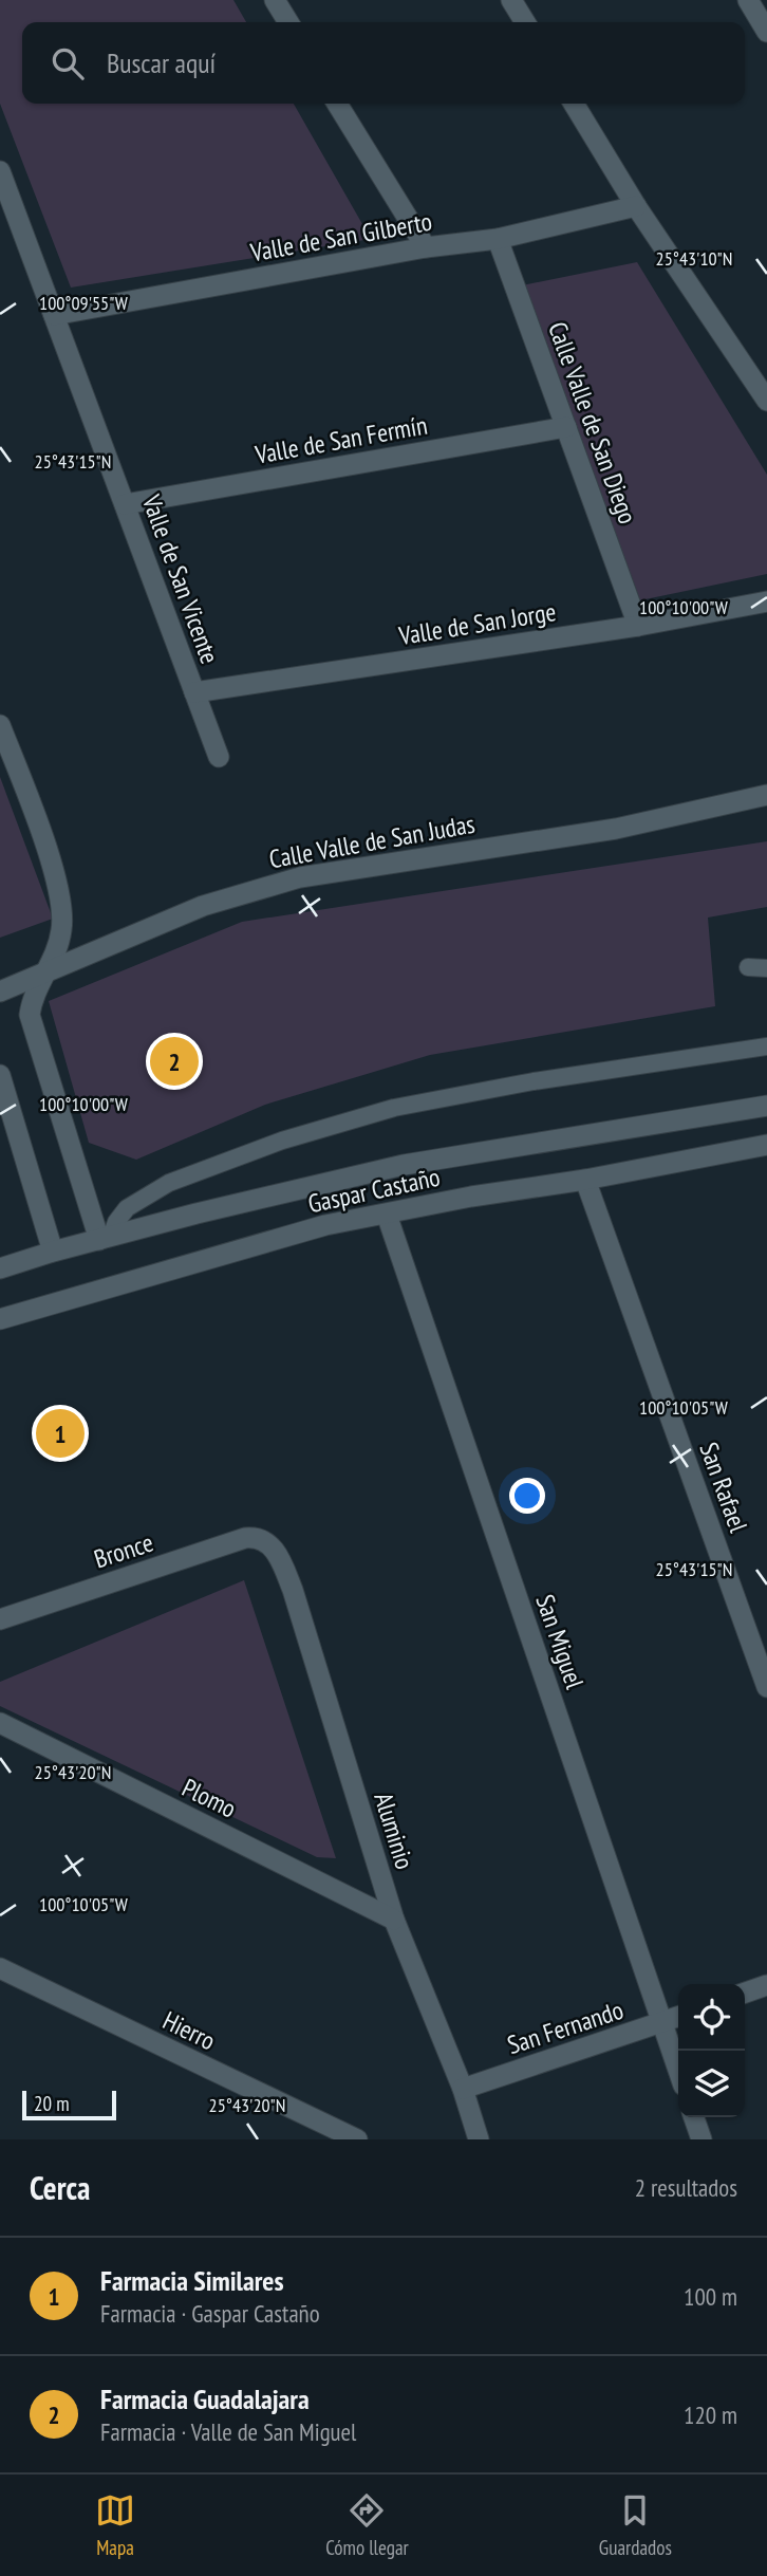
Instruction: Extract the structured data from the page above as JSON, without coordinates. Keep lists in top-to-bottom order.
{
  "streets": {
    "street": [
      "Valle de San Gilberto",
      "Calle Valle de San Diego",
      "Valle de San Fermín",
      "Valle de San Vicente",
      "Valle de San Jorge",
      "Calle Valle de San Judas",
      "Gaspar Castaño",
      "San Rafael",
      "Bronce",
      "San Miguel",
      "Plomo",
      "Aluminio",
      "San Fernando",
      "Hierro"
    ]
  },
  "crossings": [
    ["Valle de San Gilberto", "Calle Valle de San Diego"],
    ["Valle de San Gilberto", "Valle de San Vicente"],
    ["Calle Valle de San Diego", "Valle de San Fermín"],
    ["Calle Valle de San Diego", "Valle de San Jorge"],
    ["Valle de San Fermín", "Valle de San Vicente"],
    ["Valle de San Vicente", "Valle de San Jorge"],
    ["Gaspar Castaño", "San Rafael"],
    ["Gaspar Castaño", "San Miguel"],
    ["Bronce", "Aluminio"],
    ["San Miguel", "San Fernando"],
    ["Plomo", "Aluminio"],
    ["Aluminio", "San Fernando"]
  ],
  "scale_bar": "20 m",
  "page": {
    "search": "Buscar aquí",
    "pins": ["2", "1"],
    "scale": "20 m",
    "heading": ["Cerca", "2 resultados"],
    "list": [
      {
        "mark": "1",
        "name": "Farmacia Similares",
        "note": "Farmacia · Gaspar Castaño",
        "value": "100 m"
      },
      {
        "mark": "2",
        "name": "Farmacia Guadalajara",
        "note": "Farmacia · Valle de San Miguel",
        "value": "120 m"
      }
    ],
    "nav": ["Mapa", "Cómo llegar", "Guardados"]
  },
  "coordinates": [
    "25°43'10\"N",
    "100°09'55\"W",
    "25°43'15\"N",
    "100°10'00\"W",
    "100°10'05\"W",
    "25°43'20\"N"
  ]
}
